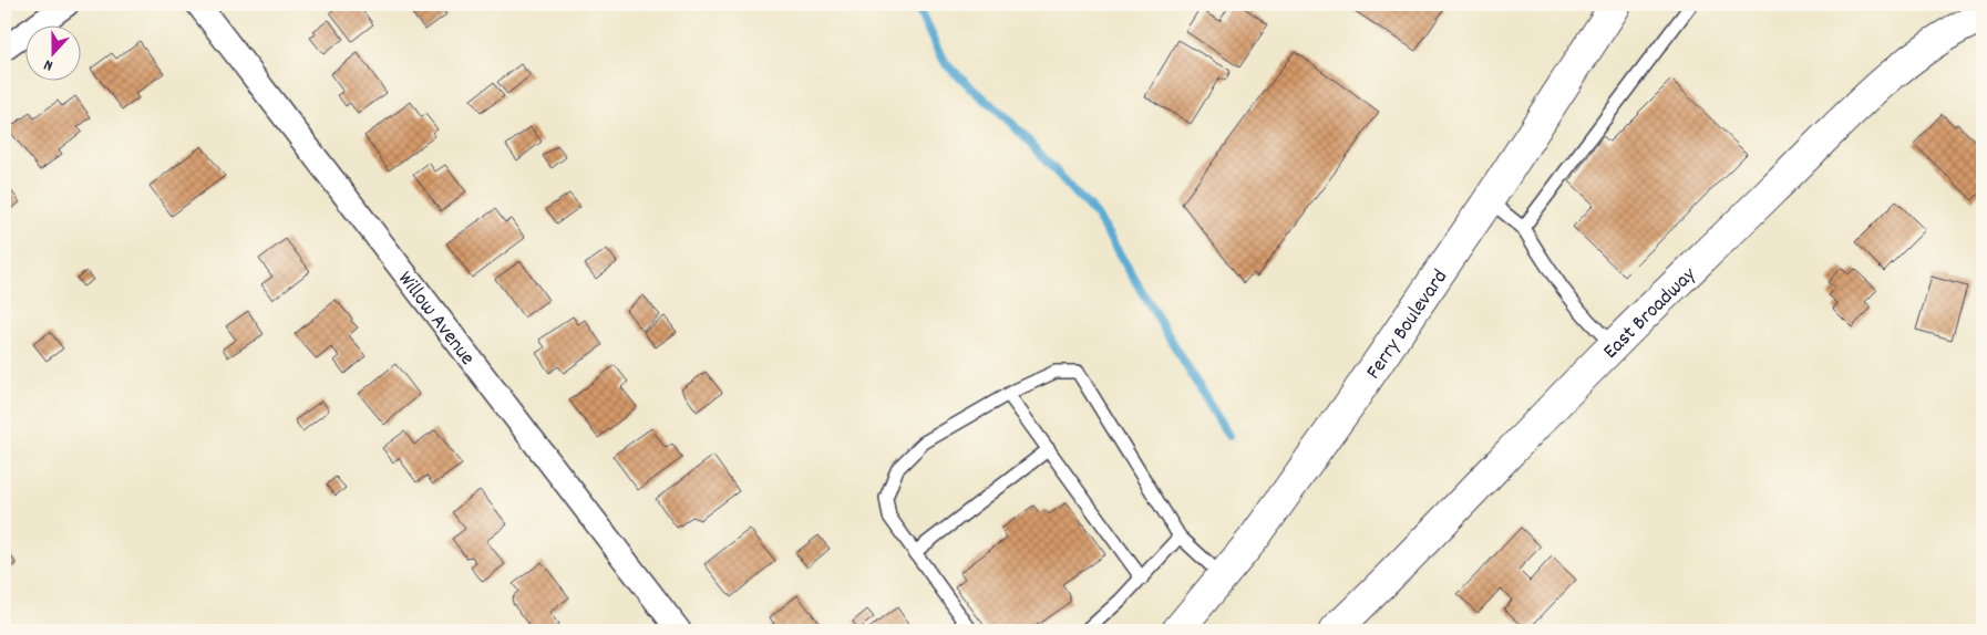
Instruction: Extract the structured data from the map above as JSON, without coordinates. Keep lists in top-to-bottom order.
{
  "streets": {
    "street": ["East Broadway", "Willow Avenue", "Ferry Boulevard"]
  },
  "north": "bottom"
}
